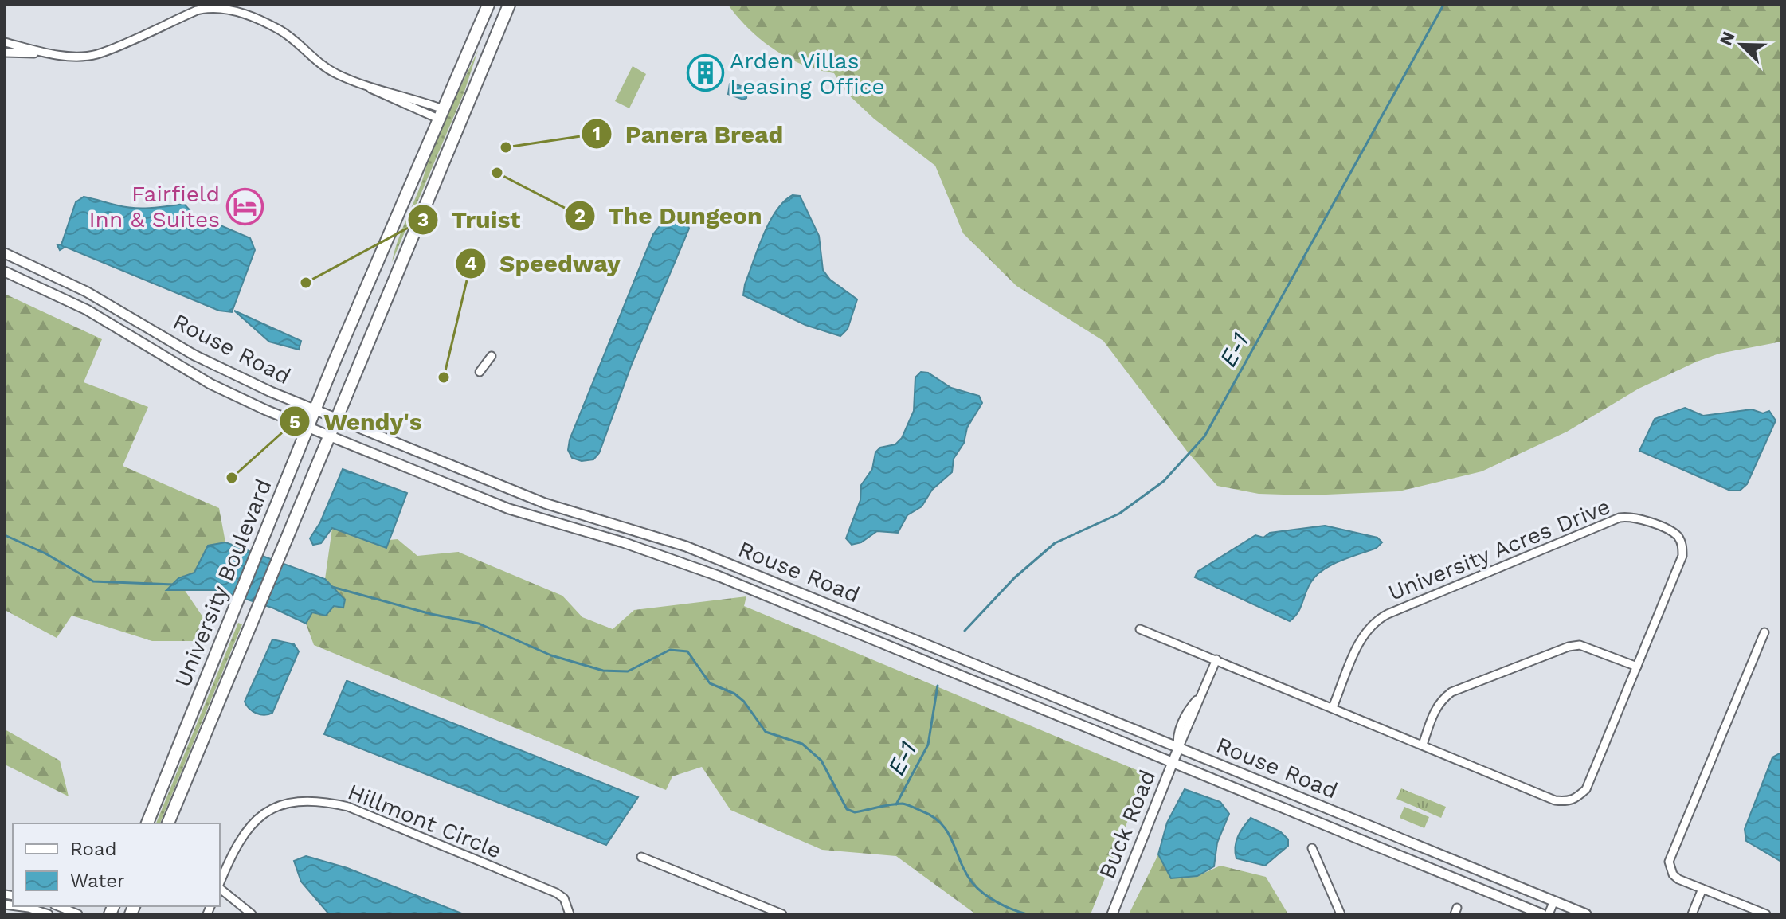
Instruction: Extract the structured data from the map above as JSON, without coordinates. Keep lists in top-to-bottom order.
{
  "streets": {
    "main road": ["University Boulevard"],
    "street": [
      "Rouse Road",
      "University Acres Drive",
      "Hillmont Circle",
      "Buck Road"
    ]
  },
  "crossings": [
    ["Rouse Road", "University Boulevard"],
    ["Rouse Road", "Buck Road"],
    ["University Acres Drive", "Buck Road"]
  ],
  "water": ["E-1"],
  "places": {
    "building": ["Arden Villas Leasing Office"],
    "other": [
      "Panera Bread",
      "The Dungeon",
      "Truist",
      "Speedway",
      "Wendy's"
    ],
    "hotel": ["Fairfield Inn & Suites"]
  },
  "legend": ["Road", "Water"],
  "north": "top left"
}
